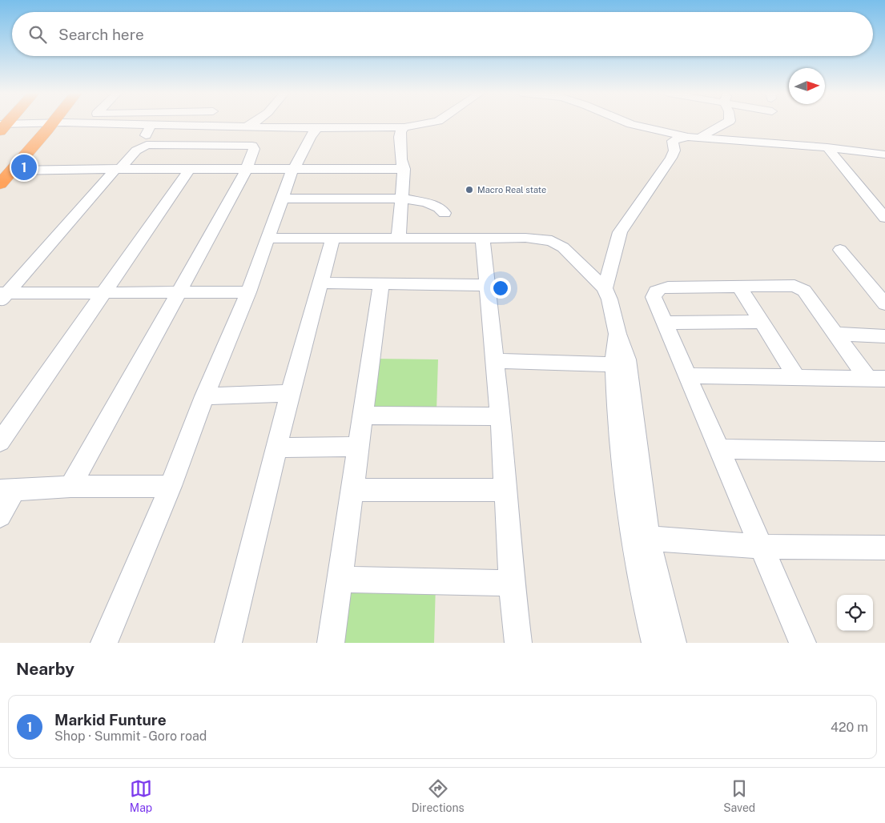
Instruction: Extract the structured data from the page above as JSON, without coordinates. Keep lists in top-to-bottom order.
{
  "places": ["Macro Real state"],
  "north": "right",
  "page": {
    "search": "Search here",
    "pins": "1",
    "heading": "Nearby",
    "list": [
      {
        "mark": "1",
        "name": "Markid Funture",
        "note": "Shop · Summit - Goro road",
        "value": "420 m"
      }
    ],
    "nav": ["Map", "Directions", "Saved"]
  }
}
